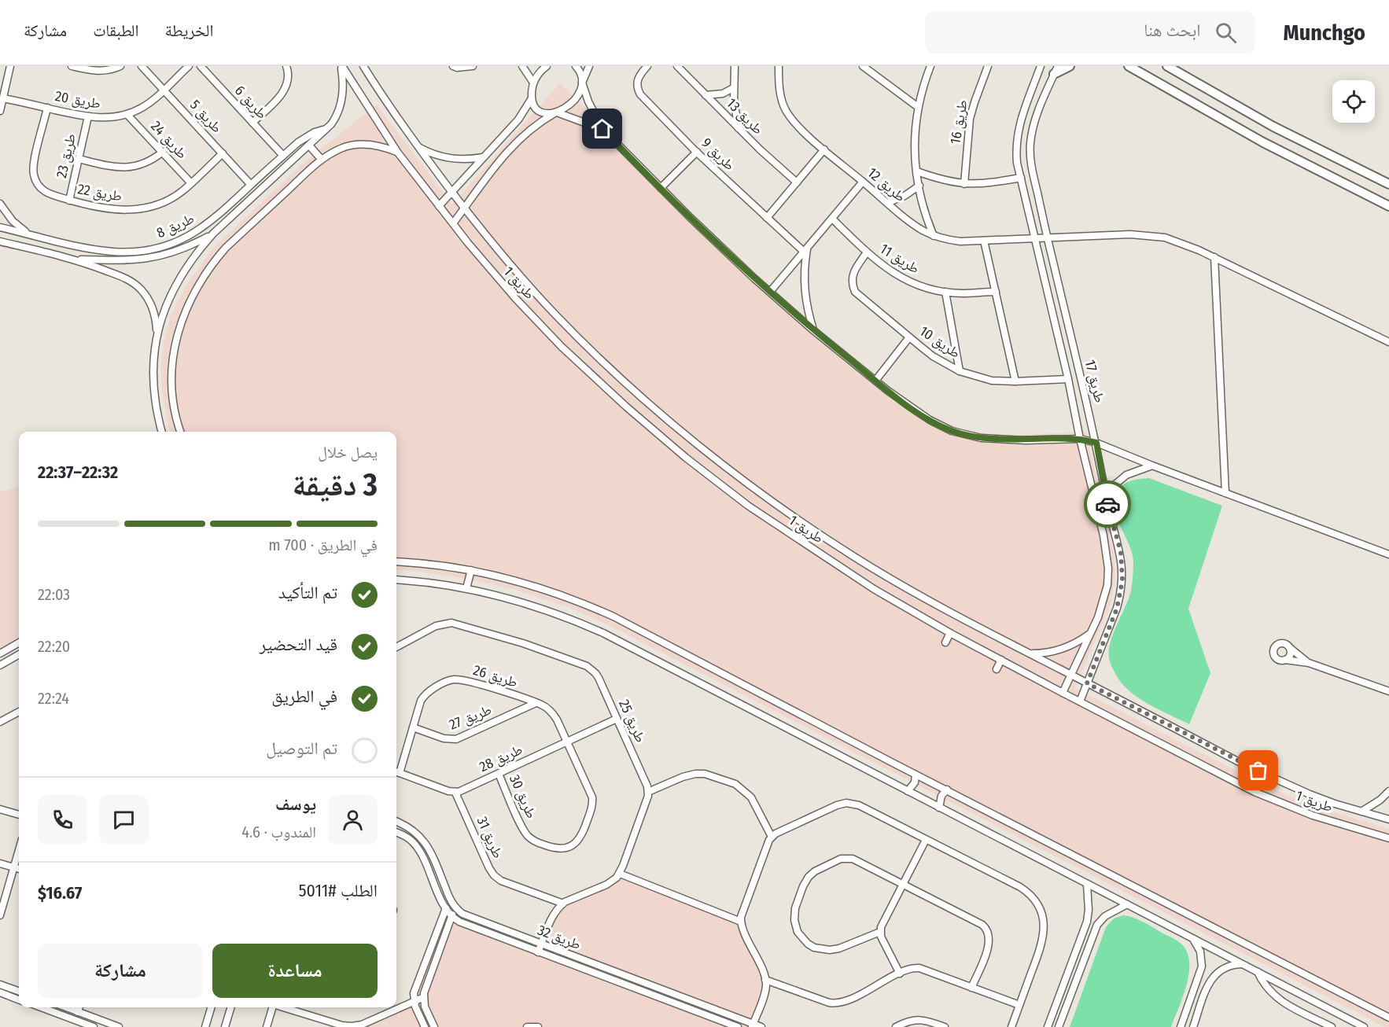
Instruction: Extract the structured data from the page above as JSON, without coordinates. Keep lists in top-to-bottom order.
{
  "streets": {
    "street": [
      "طريق 20",
      "طريق 6",
      "طريق 5",
      "طريق 13",
      "طريق 16",
      "طريق 24",
      "طريق 9",
      "طريق 23",
      "طريق 12",
      "طريق 22",
      "طريق 8",
      "طريق 11",
      "طريق 1",
      "طريق 10",
      "طريق 17",
      "طريق 26",
      "طريق 27",
      "طريق 25",
      "طريق 28",
      "طريق 30",
      "طريق 31",
      "طريق 32"
    ]
  },
  "crossings": [
    ["طريق 20", "طريق 5"],
    ["طريق 20", "طريق 24"],
    ["طريق 20", "طريق 23"],
    ["طريق 20", "طريق 22"],
    ["طريق 6", "طريق 8"],
    ["طريق 5", "طريق 22"],
    ["طريق 5", "طريق 8"],
    ["طريق 24", "طريق 22"],
    ["طريق 23", "طريق 22"],
    ["طريق 12", "طريق 17"],
    ["طريق 11", "طريق 10"],
    ["طريق 1", "طريق 17"],
    ["طريق 10", "طريق 17"],
    ["طريق 26", "طريق 27"],
    ["طريق 26", "طريق 28"],
    ["طريق 26", "طريق 30"],
    ["طريق 25", "طريق 28"],
    ["طريق 28", "طريق 30"],
    ["طريق 28", "طريق 31"]
  ],
  "page": {
    "header": "Munchgo",
    "search": "ابحث هنا",
    "nav": ["الخريطة", "الطبقات", "مشاركة"],
    "heading": ["3 دقيقة", "يصل خلال", "22:32–22:37"],
    "panel": [
      "يوسف",
      "المندوب · 4.6",
      "الطلب #5011",
      "$16.67"
    ],
    "bar": "في الطريق · 700 m",
    "list": [
      ["تم التأكيد", "22:03"],
      ["قيد التحضير", "22:20"],
      ["في الطريق", "22:24"],
      "تم التوصيل"
    ],
    "buttons": ["مساعدة", "مشاركة"]
  }
}
